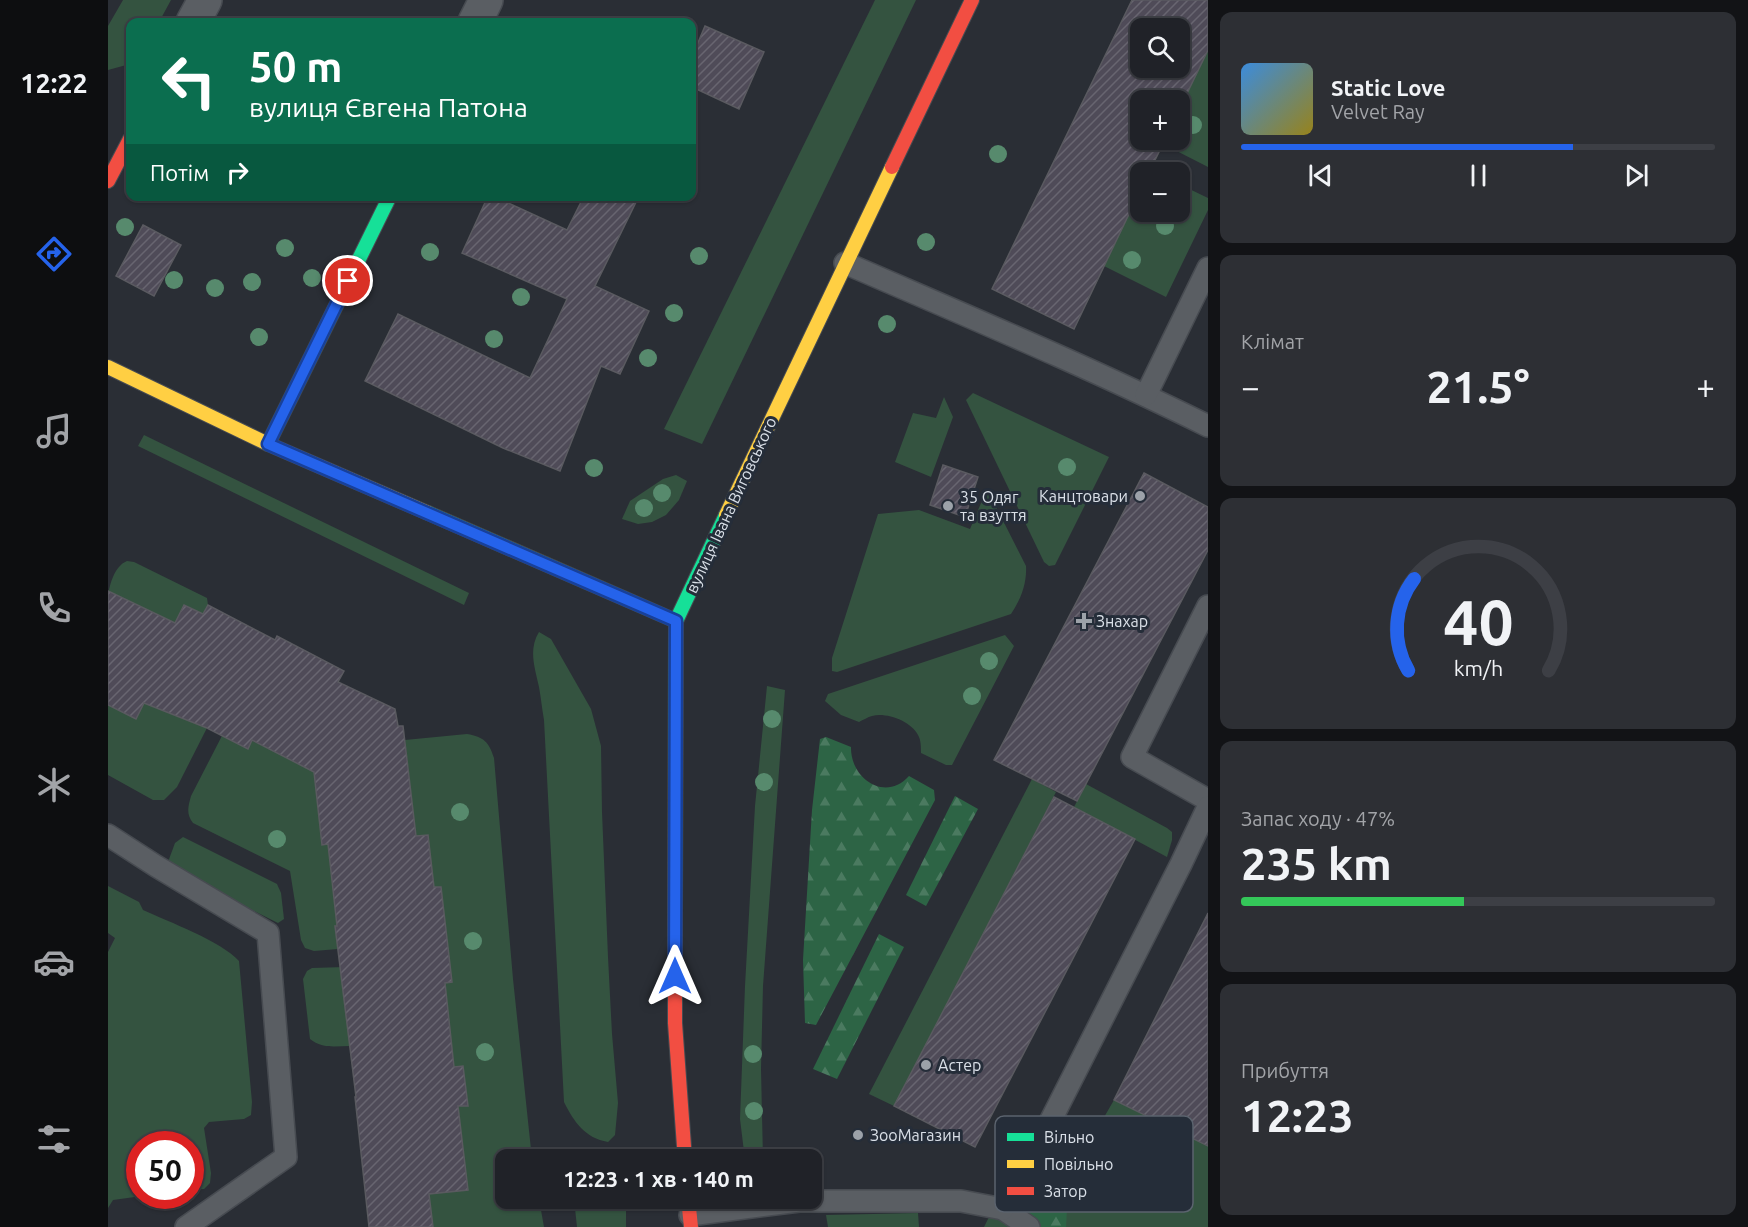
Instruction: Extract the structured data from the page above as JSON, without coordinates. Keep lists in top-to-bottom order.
{
  "streets": {
    "main road": ["вулиця Івана Виговського"]
  },
  "places": {
    "other": [
      "Канцтовари",
      "35 Одяг та взуття",
      "Астер",
      "ЗооМагазин"
    ],
    "health": ["Знахар"]
  },
  "legend": ["Вільно", "Повільно", "Затор"],
  "page": {
    "tabs": "12:22",
    "map_buttons": ["+", "−"],
    "turn": ["50 m", "вулиця Євгена Патона"],
    "song": ["Static Love", "Velvet Ray"],
    "then": "Потім",
    "tile": [
      "Клімат",
      ["Запас ходу · 47%", "235 km"],
      ["Прибуття", "12:23"]
    ],
    "heat": ["−", "21.5°", "+"],
    "limit": "50",
    "trip": "12:23 · 1 хв · 140 m",
    "gauge": ["40", "km/h"]
  }
}
